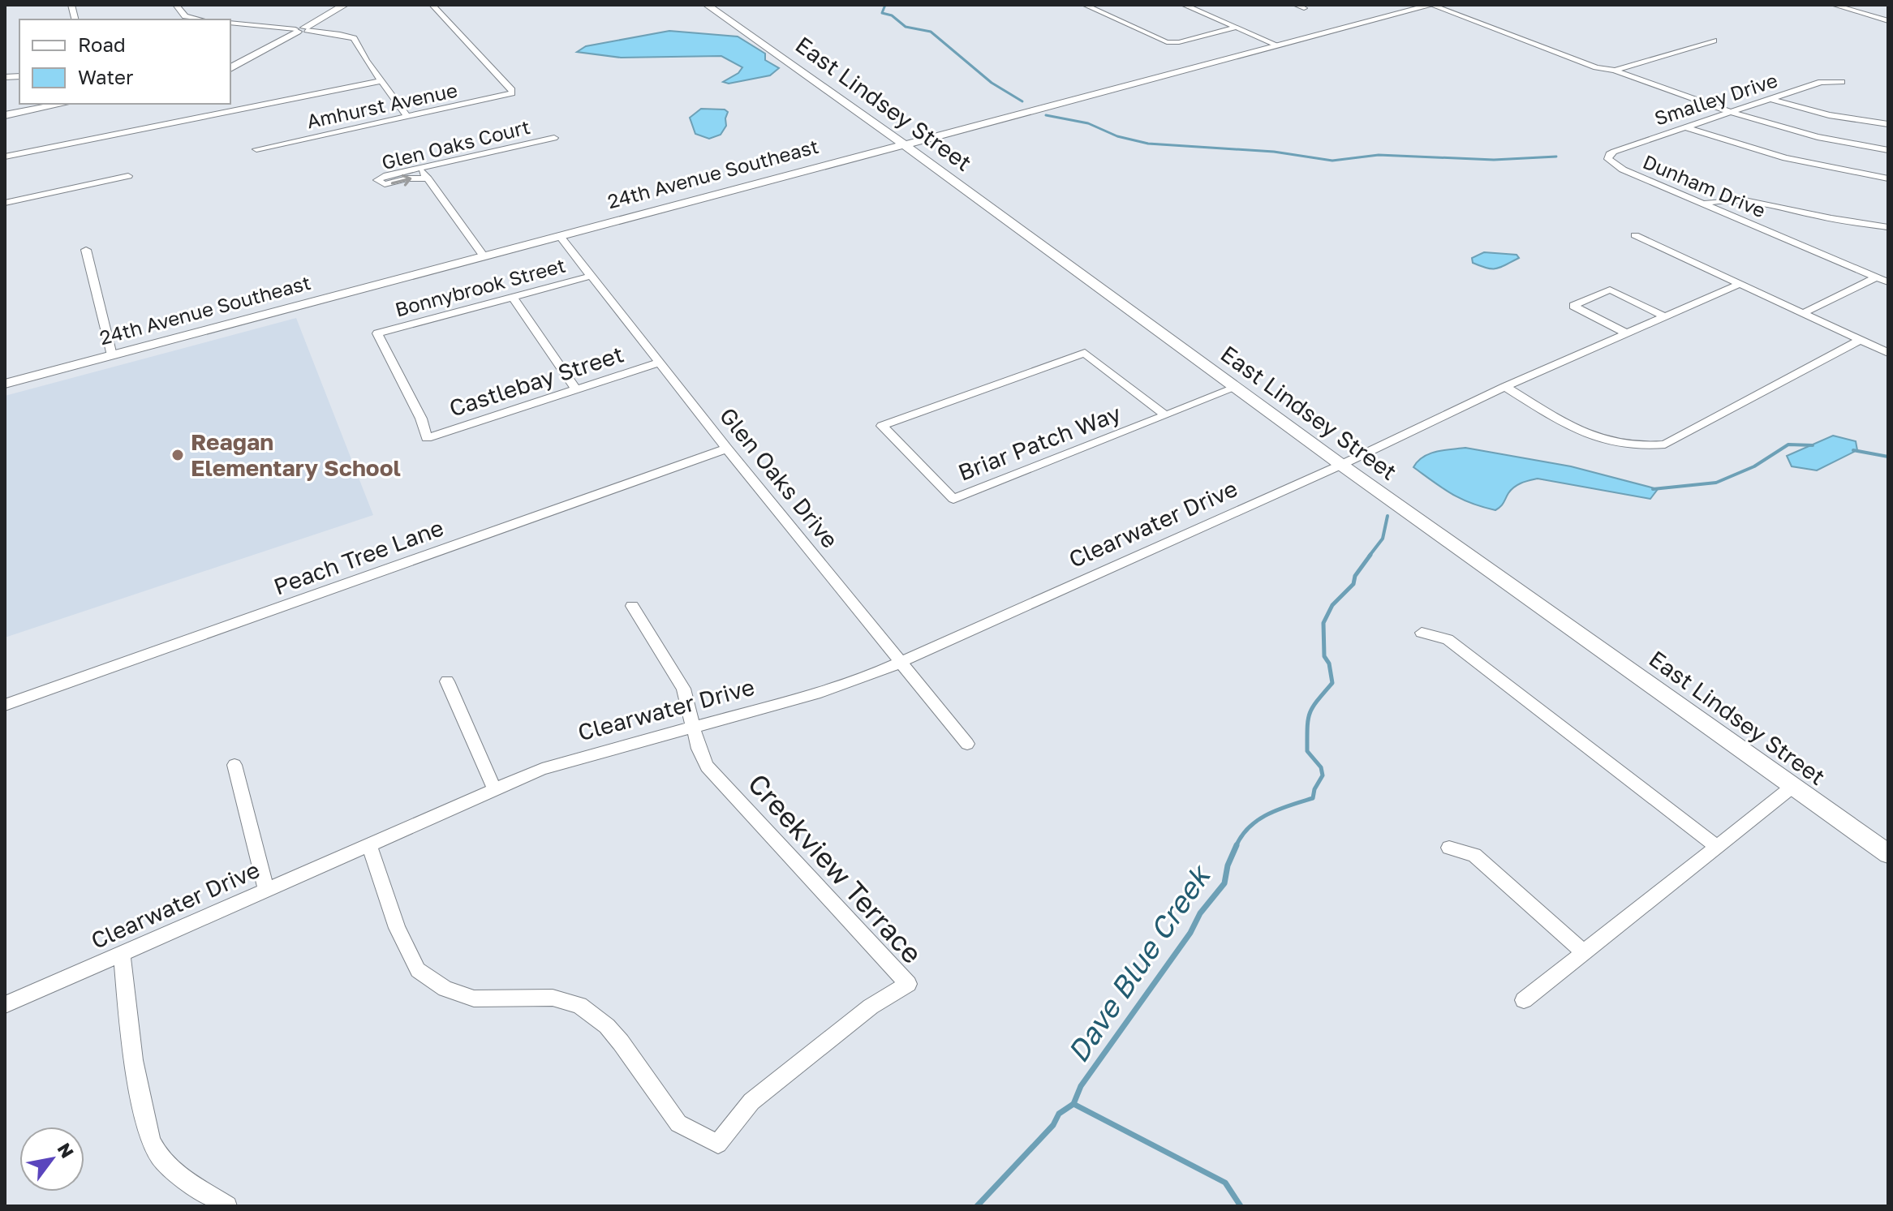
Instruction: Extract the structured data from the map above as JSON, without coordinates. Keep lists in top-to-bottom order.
{
  "streets": {
    "street": [
      "Smalley Drive",
      "East Lindsey Street",
      "Amhurst Avenue",
      "Glen Oaks Court",
      "24th Avenue Southeast",
      "Dunham Drive",
      "Bonnybrook Street",
      "Castlebay Street",
      "Briar Patch Way",
      "Glen Oaks Drive",
      "Clearwater Drive",
      "Peach Tree Lane",
      "Creekview Terrace"
    ]
  },
  "crossings": [
    ["Smalley Drive", "Dunham Drive"],
    ["East Lindsey Street", "24th Avenue Southeast"],
    ["East Lindsey Street", "Briar Patch Way"],
    ["East Lindsey Street", "Clearwater Drive"],
    ["24th Avenue Southeast", "Glen Oaks Drive"],
    ["Bonnybrook Street", "Castlebay Street"],
    ["Bonnybrook Street", "Glen Oaks Drive"],
    ["Castlebay Street", "Glen Oaks Drive"],
    ["Glen Oaks Drive", "Clearwater Drive"],
    ["Glen Oaks Drive", "Peach Tree Lane"],
    ["Clearwater Drive", "Creekview Terrace"]
  ],
  "water": ["Dave Blue Creek"],
  "places": ["Reagan Elementary School"],
  "legend": ["Road", "Water"],
  "north": "top right"
}
